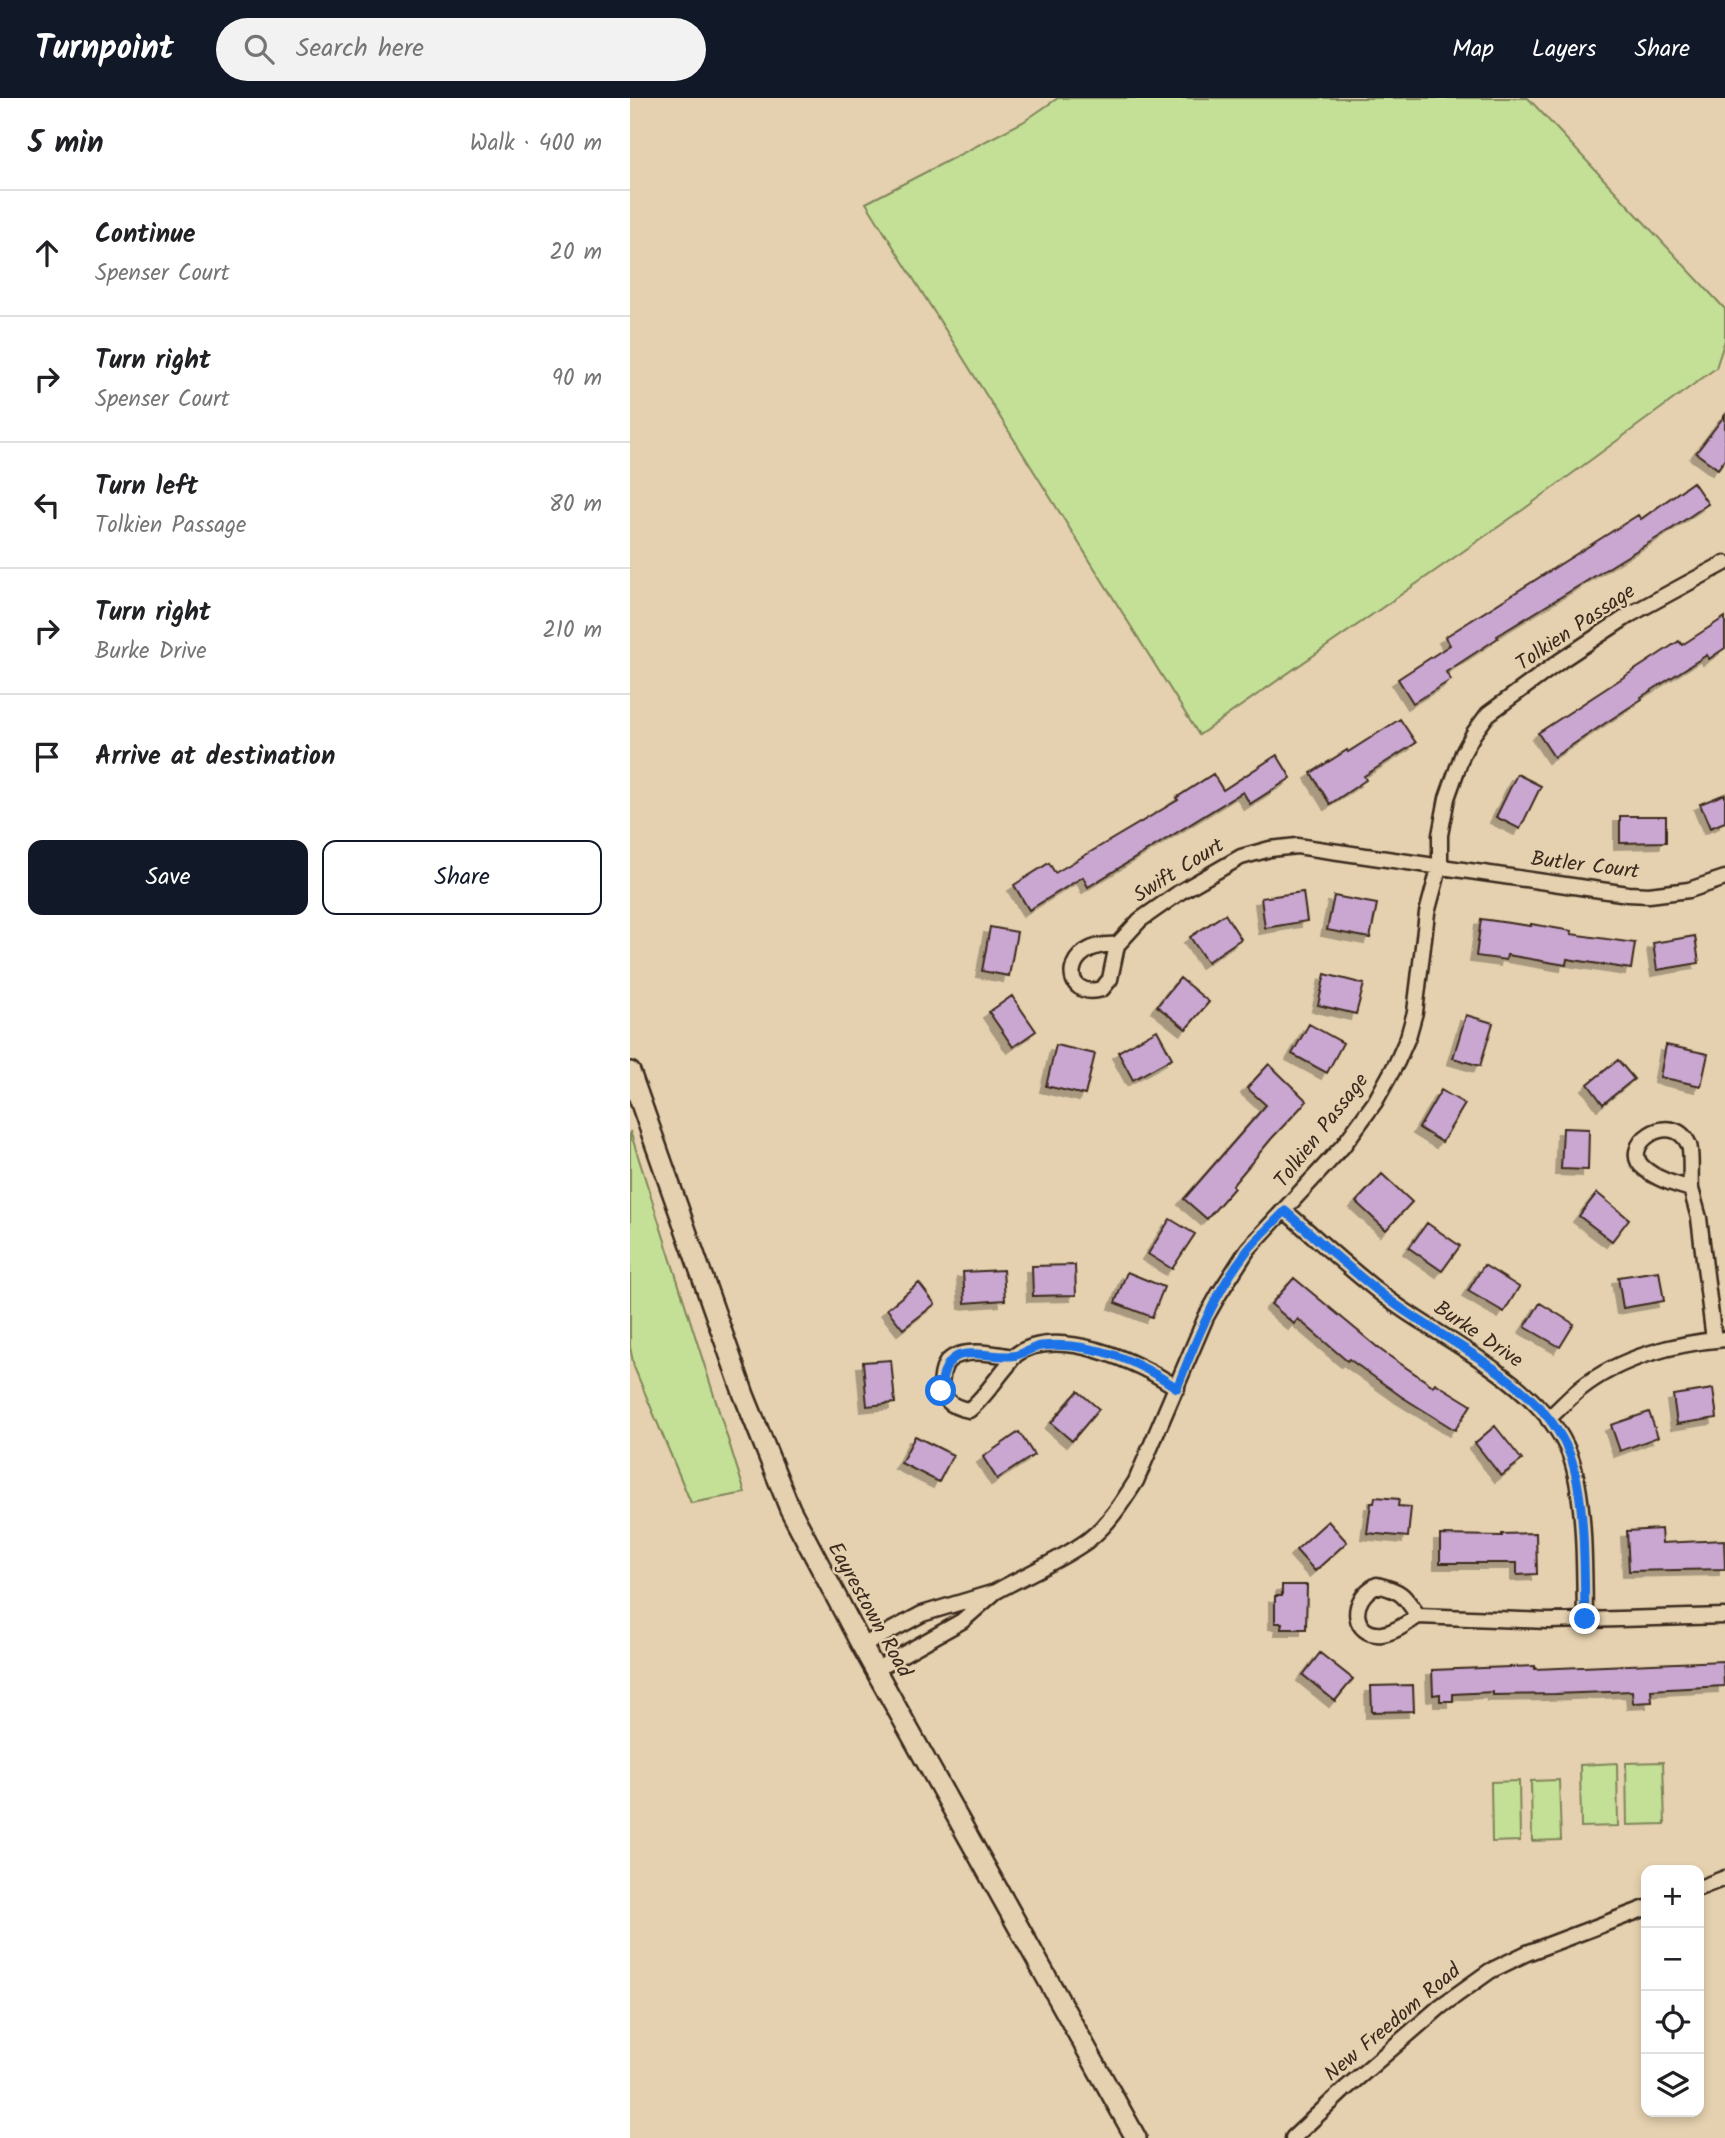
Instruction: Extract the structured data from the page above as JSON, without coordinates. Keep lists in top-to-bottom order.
{
  "streets": {
    "street": [
      "Tolkien Passage",
      "Butler Court",
      "Swift Court",
      "Burke Drive",
      "Eayrestown Road",
      "New Freedom Road"
    ]
  },
  "crossings": [
    ["Tolkien Passage", "Butler Court"],
    ["Tolkien Passage", "Swift Court"],
    ["Tolkien Passage", "Burke Drive"],
    ["Tolkien Passage", "Eayrestown Road"],
    ["Butler Court", "Swift Court"]
  ],
  "page": {
    "header": "Turnpoint",
    "search": "Search here",
    "nav": ["Map", "Layers", "Share"],
    "heading": ["5 min", "Walk · 400 m"],
    "list": [
      ["Continue", "Spenser Court", "20 m"],
      ["Turn right", "Spenser Court", "90 m"],
      ["Turn left", "Tolkien Passage", "80 m"],
      ["Turn right", "Burke Drive", "210 m"],
      "Arrive at destination"
    ],
    "buttons": ["Save", "Share"],
    "map_buttons": ["+", "−"]
  }
}
